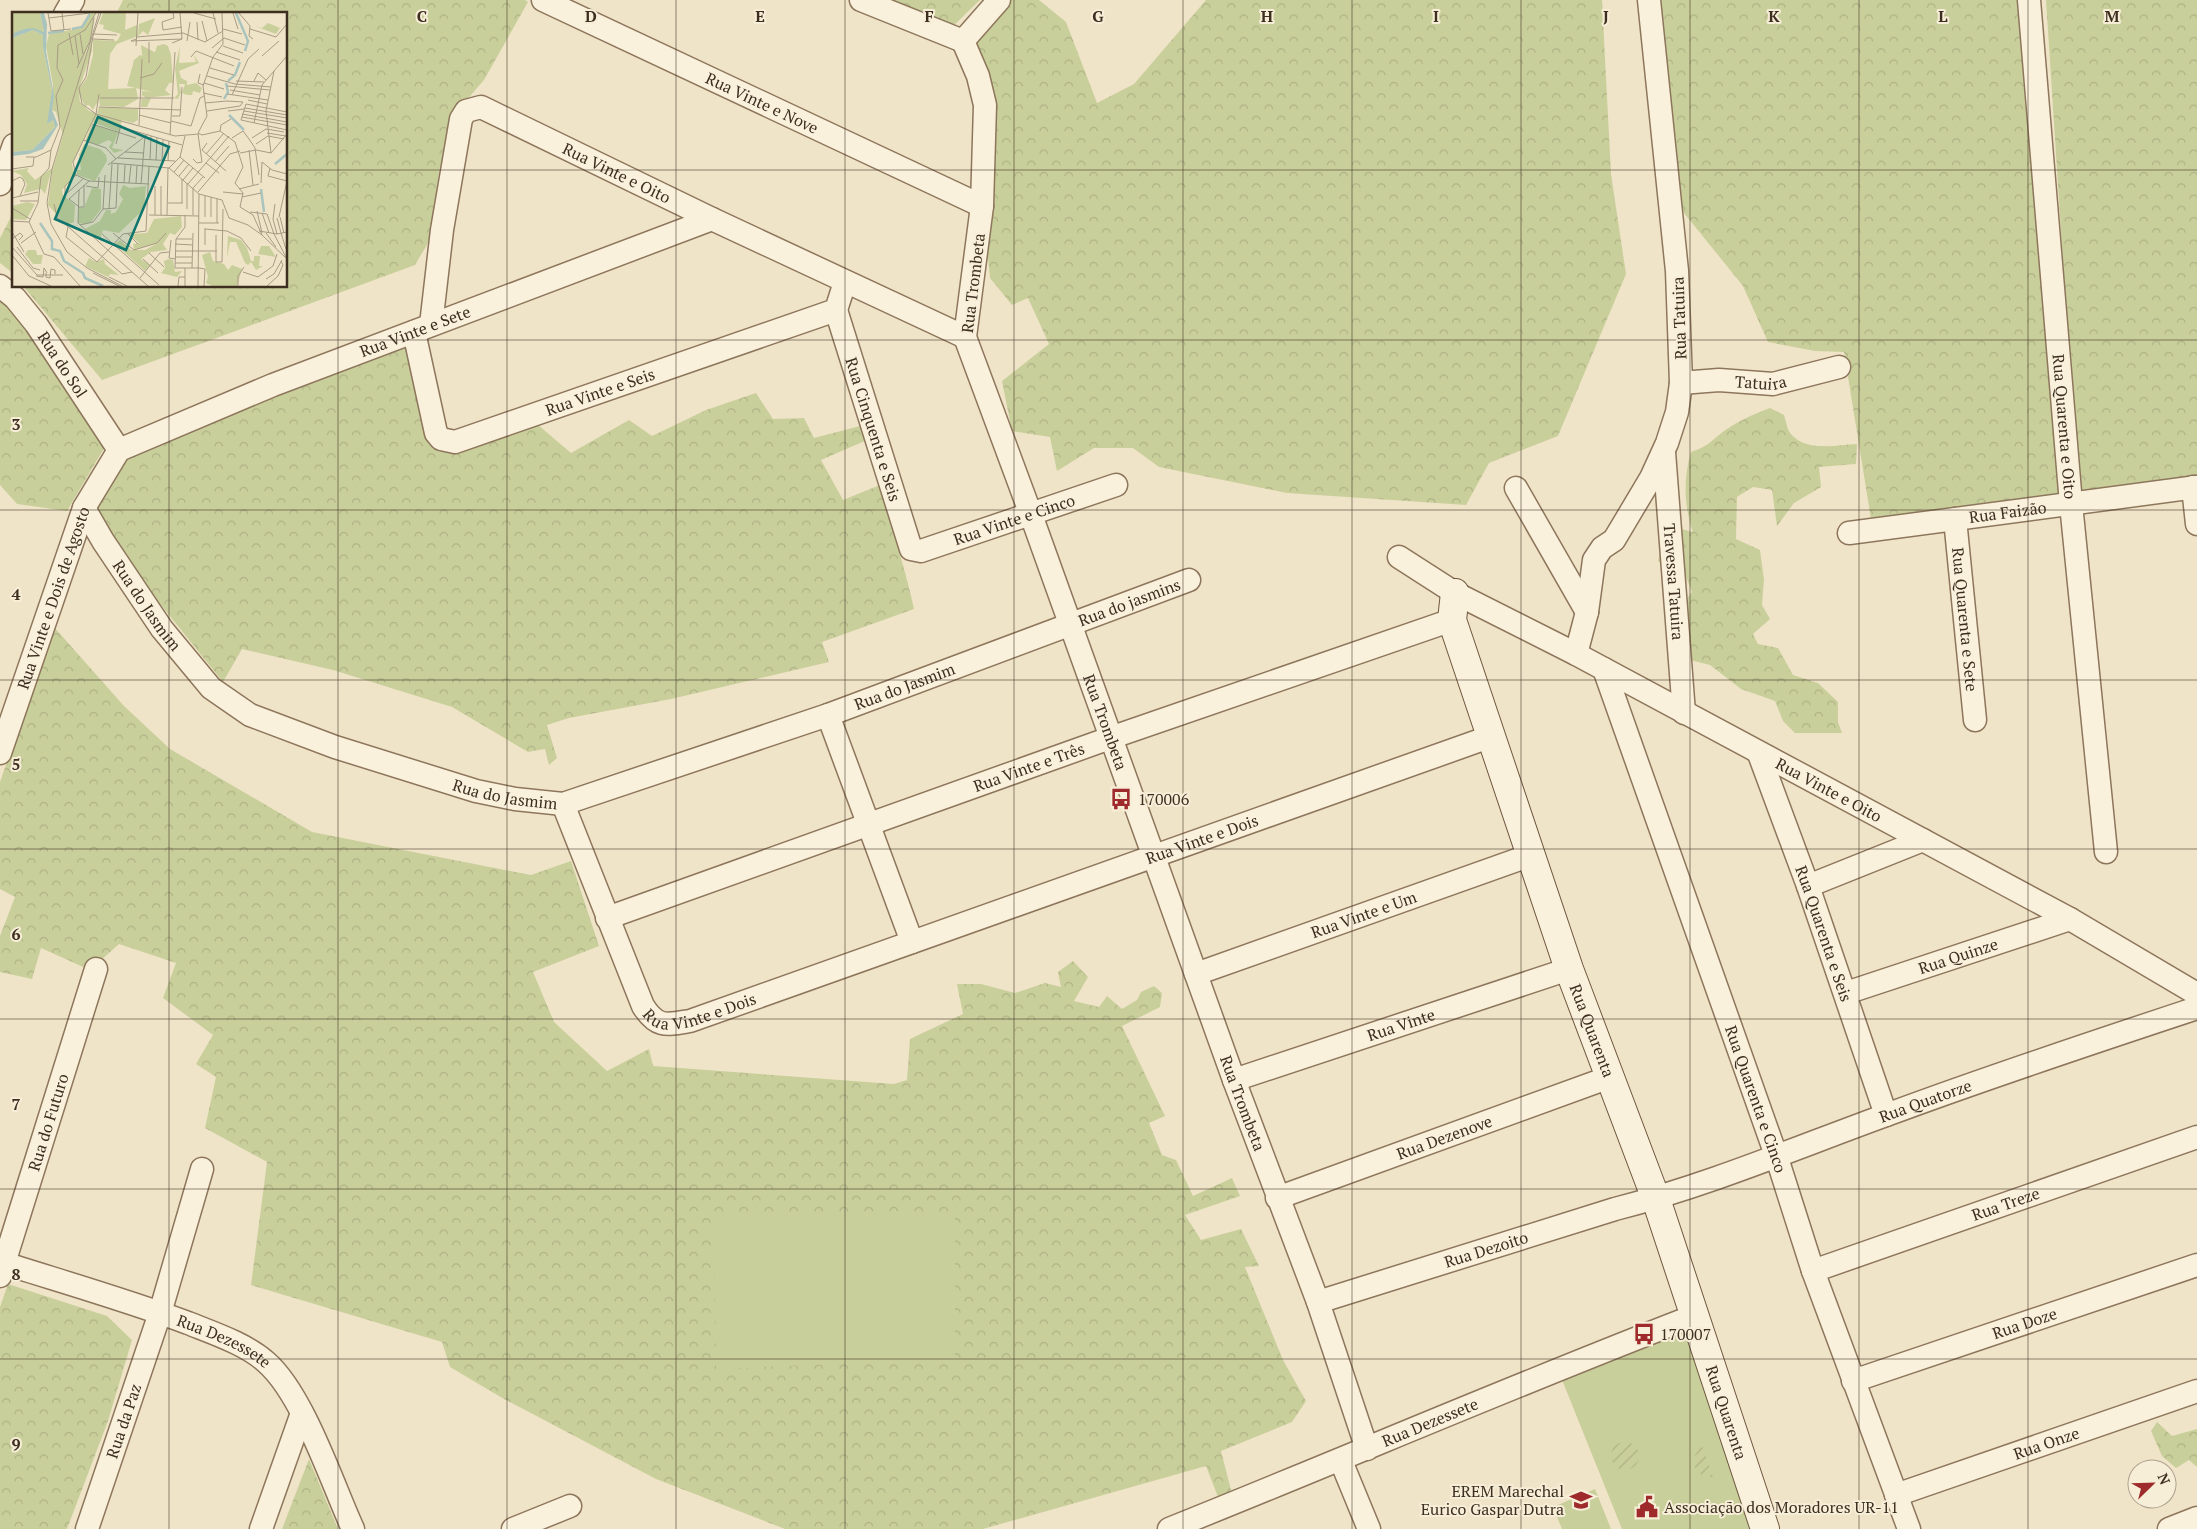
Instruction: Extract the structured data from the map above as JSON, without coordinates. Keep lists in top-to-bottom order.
{
  "streets": {
    "street": [
      "Rua Vinte e Nove",
      "Rua Vinte e Oito",
      "Rua Trombeta",
      "Rua Tatuira",
      "Rua Vinte e Sete",
      "Rua do Sol",
      "Tatuira",
      "Rua Vinte e Seis",
      "Rua Quarenta e Oito",
      "Rua Cinquenta e Seis",
      "Rua Faizão",
      "Rua Vinte e Cinco",
      "Travessa Tatuira",
      "Rua Vinte e Dois de Agosto",
      "Rua do jasmins",
      "Rua do Jasmim",
      "Rua Quarenta e Sete",
      "Rua Vinte e Três",
      "Rua Vinte e Dois",
      "Rua Vinte e Um",
      "Rua Quarenta e Seis",
      "Rua Quinze",
      "Rua Vinte",
      "Rua Quarenta",
      "Rua Quarenta e Cinco",
      "Rua Quatorze",
      "Rua do Futuro",
      "Rua Dezenove",
      "Rua Treze",
      "Rua Dezoito",
      "Rua Doze",
      "Rua Dezessete",
      "Rua da Paz",
      "Rua Onze"
    ]
  },
  "crossings": [
    ["Rua Vinte e Nove", "Rua Trombeta"],
    ["Rua Vinte e Oito", "Rua Trombeta"],
    ["Rua Vinte e Oito", "Rua Tatuira"],
    ["Rua Vinte e Oito", "Rua Vinte e Sete"],
    ["Rua Vinte e Oito", "Rua Vinte e Seis"],
    ["Rua Vinte e Oito", "Travessa Tatuira"],
    ["Rua Vinte e Oito", "Rua Vinte e Três"],
    ["Rua Vinte e Oito", "Rua Quarenta e Seis"],
    ["Rua Vinte e Oito", "Rua Quinze"],
    ["Rua Vinte e Oito", "Rua Quarenta"],
    ["Rua Vinte e Oito", "Rua Quarenta e Cinco"],
    ["Rua Trombeta", "Rua Vinte e Cinco"],
    ["Rua Trombeta", "Rua do jasmins"],
    ["Rua Trombeta", "Rua do Jasmim"],
    ["Rua Trombeta", "Rua Vinte e Três"],
    ["Rua Trombeta", "Rua Vinte e Dois"],
    ["Rua Trombeta", "Rua Vinte e Um"],
    ["Rua Trombeta", "Rua Vinte"],
    ["Rua Trombeta", "Rua Dezenove"],
    ["Rua Trombeta", "Rua Dezoito"],
    ["Rua Trombeta", "Rua Dezessete"],
    ["Rua Tatuira", "Tatuira"],
    ["Rua Tatuira", "Travessa Tatuira"],
    ["Rua Vinte e Sete", "Rua do Sol"],
    ["Rua Vinte e Sete", "Rua Vinte e Seis"],
    ["Rua Vinte e Sete", "Rua Vinte e Dois de Agosto"],
    ["Rua do Sol", "Rua Vinte e Dois de Agosto"],
    ["Rua Vinte e Seis", "Rua Cinquenta e Seis"],
    ["Rua Quarenta e Oito", "Rua Faizão"],
    ["Rua Cinquenta e Seis", "Rua Vinte e Cinco"],
    ["Rua Faizão", "Rua Quarenta e Sete"],
    ["Rua Vinte e Dois de Agosto", "Rua do Jasmim"],
    ["Rua do jasmins", "Rua do Jasmim"],
    ["Rua do Jasmim", "Rua Vinte e Dois"],
    ["Rua Vinte e Três", "Rua Vinte e Dois"],
    ["Rua Vinte e Três", "Rua Quarenta"],
    ["Rua Vinte e Dois", "Rua Quarenta"],
    ["Rua Vinte e Um", "Rua Quarenta"],
    ["Rua Quarenta e Seis", "Rua Quinze"],
    ["Rua Quarenta e Seis", "Rua Quatorze"],
    ["Rua Vinte", "Rua Quarenta"],
    ["Rua Quarenta", "Rua Quatorze"],
    ["Rua Quarenta", "Rua Dezenove"],
    ["Rua Quarenta", "Rua Dezoito"],
    ["Rua Quarenta", "Rua Dezessete"],
    ["Rua Quarenta e Cinco", "Rua Quatorze"],
    ["Rua Quarenta e Cinco", "Rua Treze"],
    ["Rua Quarenta e Cinco", "Rua Doze"],
    ["Rua Quarenta e Cinco", "Rua Onze"],
    ["Rua Quatorze", "Rua Dezoito"],
    ["Rua do Futuro", "Rua Dezessete"],
    ["Rua Dezessete", "Rua da Paz"]
  ],
  "places": {
    "bus stop": ["170006", "170007"],
    "school or university": ["EREM Marechal Eurico Gaspar Dutra"],
    "public building": ["Associação dos Moradores UR-11"]
  },
  "north": "top right",
  "grid": {
    "columns": [
      "C",
      "D",
      "E",
      "F",
      "G",
      "H",
      "I",
      "J",
      "K",
      "L",
      "M"
    ],
    "rows": [
      "3",
      "4",
      "5",
      "6",
      "7",
      "8",
      "9"
    ]
  }
}
